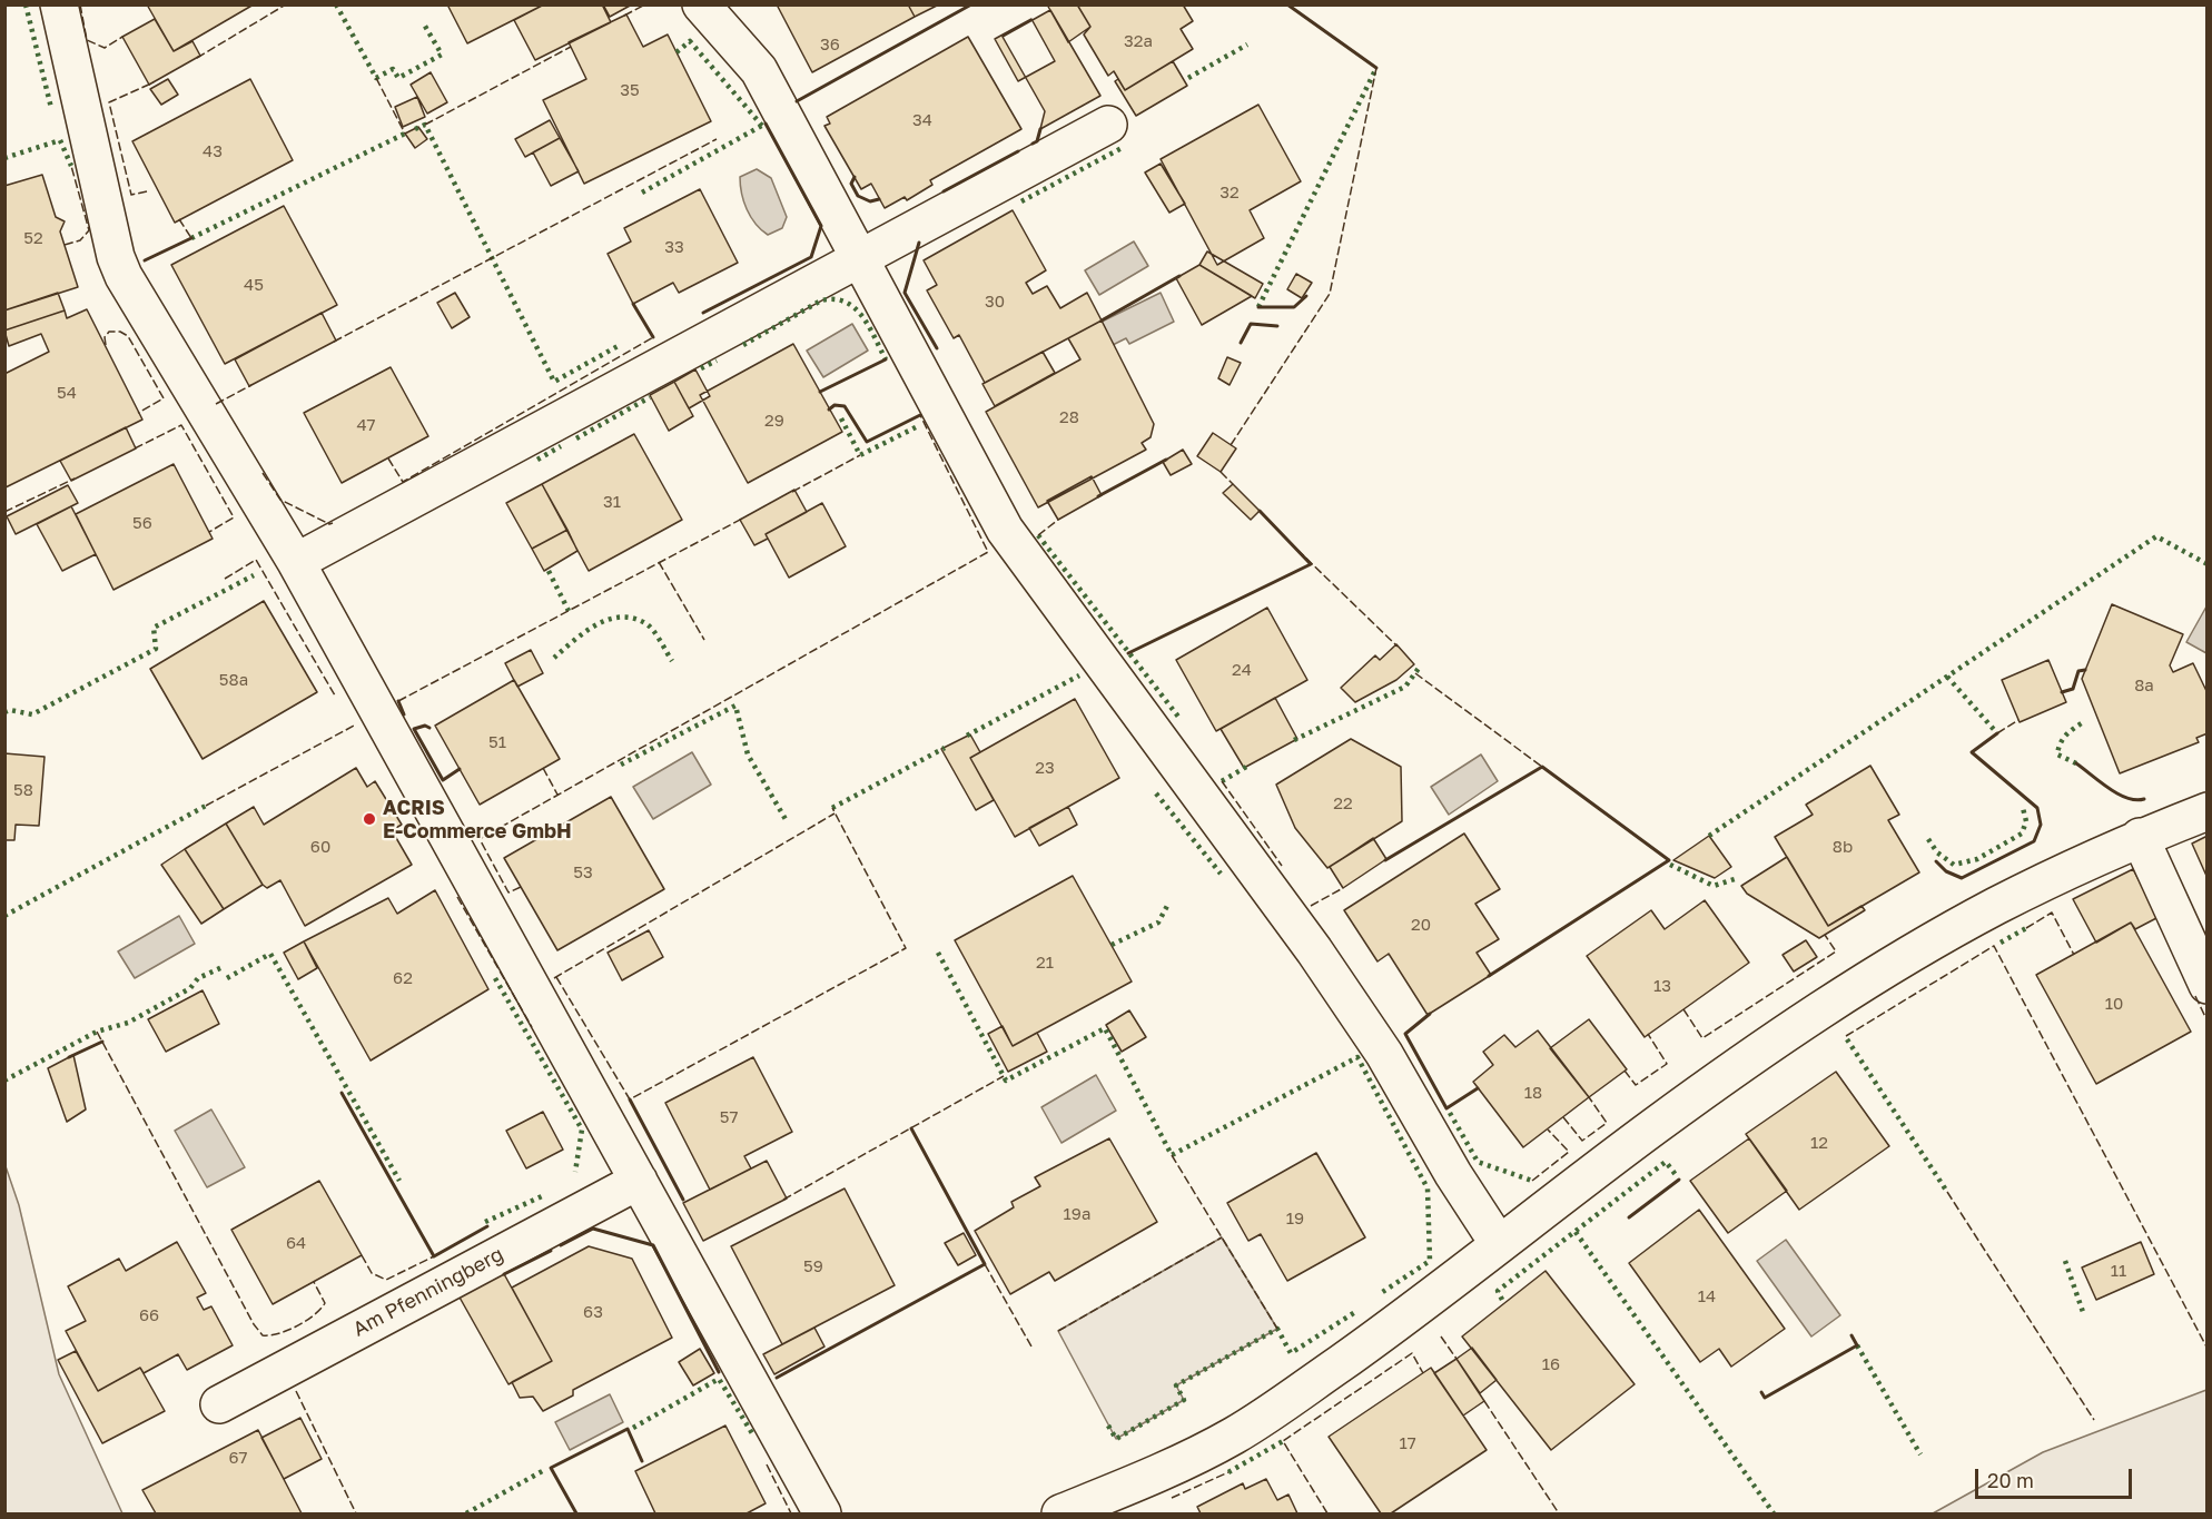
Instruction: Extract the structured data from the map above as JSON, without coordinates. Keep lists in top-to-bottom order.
{
  "streets": {
    "street": ["Am Pfenningberg"]
  },
  "places": ["ACRIS E-Commerce GmbH"],
  "house_numbers": [
    "32a",
    "36",
    "35",
    "34",
    "43",
    "32",
    "52",
    "33",
    "45",
    "30",
    "54",
    "28",
    "29",
    "47",
    "31",
    "56",
    "24",
    "58a",
    "8a",
    "51",
    "23",
    "58",
    "22",
    "60",
    "8b",
    "53",
    "20",
    "21",
    "62",
    "13",
    "10",
    "18",
    "57",
    "12",
    "19a",
    "19",
    "64",
    "59",
    "11",
    "14",
    "63",
    "66",
    "16",
    "17",
    "67"
  ],
  "scale_bar": "20 m"
}
